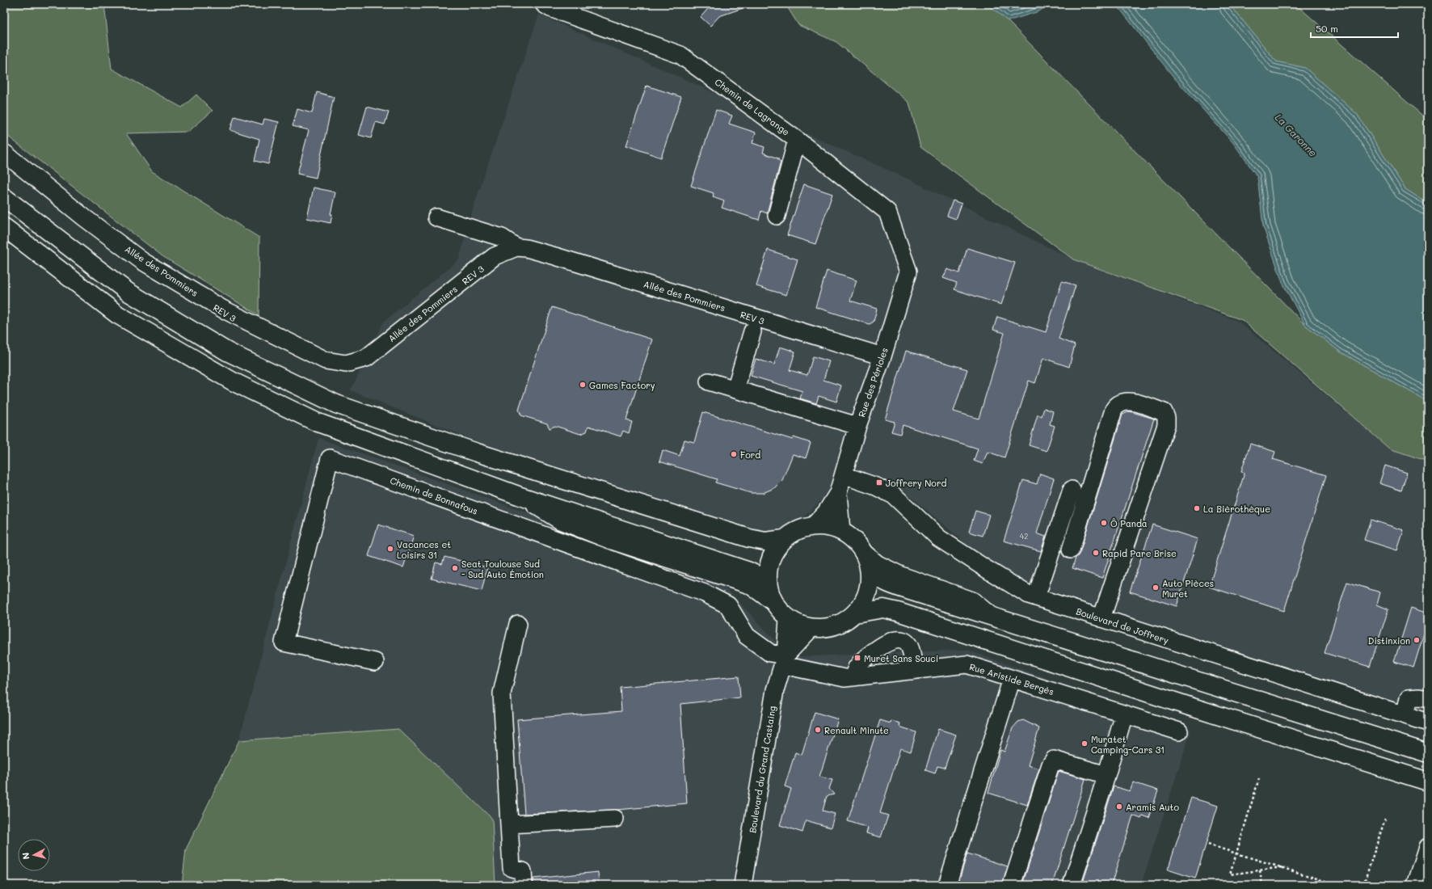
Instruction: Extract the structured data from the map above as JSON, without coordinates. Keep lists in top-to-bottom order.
{
  "streets": {
    "street": [
      "Chemin de Lagrange",
      "Allée des Pommiers",
      "Rue des Périoles",
      "Chemin de Bonnafous",
      "Boulevard de Joffrery",
      "Rue Aristide Bergès",
      "Boulevard du Grand Castaing"
    ]
  },
  "crossings": [
    ["Chemin de Lagrange", "Rue des Périoles"],
    ["Allée des Pommiers", "Rue des Périoles"],
    ["Rue des Périoles", "Boulevard de Joffrery"],
    ["Rue des Périoles", "Boulevard du Grand Castaing"],
    ["Chemin de Bonnafous", "Rue Aristide Bergès"],
    ["Chemin de Bonnafous", "Boulevard du Grand Castaing"],
    ["Rue Aristide Bergès", "Boulevard du Grand Castaing"]
  ],
  "water": ["La Garonne"],
  "places": {
    "other": [
      "Games Factory",
      "Ford",
      "La Bièrothèque",
      "Ô Panda",
      "Vacances et Loisirs 31",
      "Rapid Pare Brise",
      "Seat Toulouse Sud - Sud Auto Émotion",
      "Auto Pièces Muret",
      "Distinxion",
      "Renault Minute",
      "Muratet Camping-Cars 31",
      "Aramis Auto"
    ],
    "transit": ["Joffrery Nord", "Muret Sans Souci"]
  },
  "house_numbers": ["42"],
  "scale_bar": "50 m",
  "north": "left"
}
